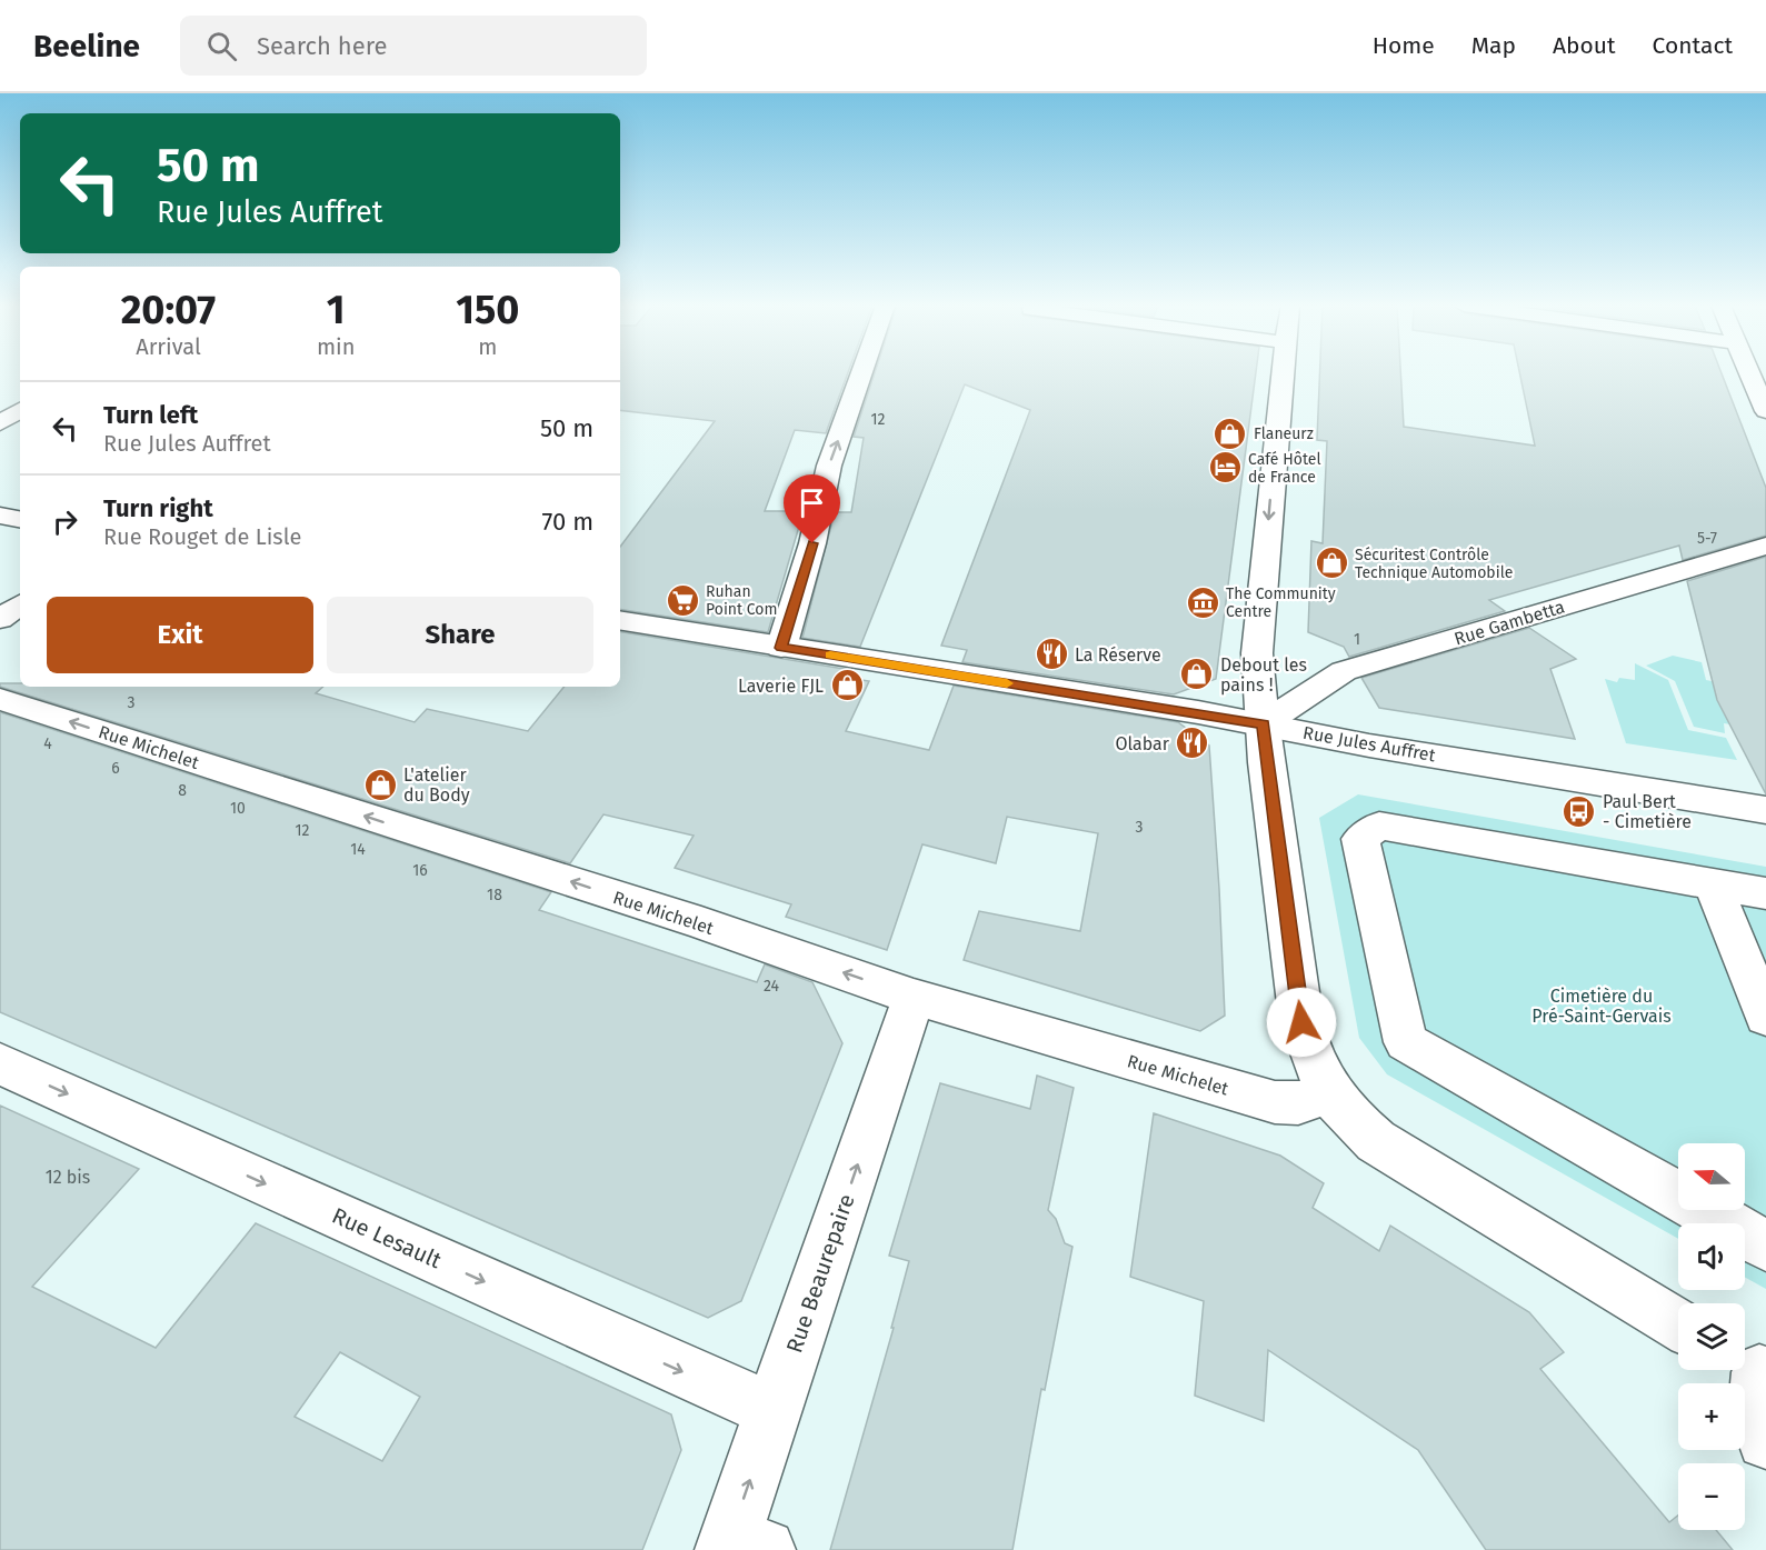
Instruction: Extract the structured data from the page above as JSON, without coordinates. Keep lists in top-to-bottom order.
{
  "streets": {
    "street": [
      "Rue Gambetta",
      "Rue Jules Auffret",
      "Rue Michelet",
      "Rue Lesault",
      "Rue Beaurepaire"
    ]
  },
  "crossings": [
    ["Rue Gambetta", "Rue Jules Auffret"],
    ["Rue Michelet", "Rue Beaurepaire"],
    ["Rue Lesault", "Rue Beaurepaire"]
  ],
  "one_way": ["Rue Michelet", "Rue Lesault", "Rue Beaurepaire"],
  "parks": ["Cimetière du Pré-Saint-Gervais"],
  "places": {
    "shop": [
      "Flaneurz",
      "Sécuritest Contrôle Technique Automobile",
      "Debout les pains !",
      "Laverie FJL",
      "L'atelier du Body"
    ],
    "hotel": ["Café Hôtel de France"],
    "supermarket": ["Ruhan Point Com"],
    "museum": ["The Community Centre"],
    "restaurant": ["La Réserve", "Olabar"],
    "bus stop": ["Paul Bert - Cimetière"]
  },
  "house_numbers": [
    "12",
    "5-7",
    "1",
    "3",
    "4",
    "6",
    "8",
    "10",
    "3",
    "12",
    "14",
    "16",
    "18",
    "24",
    "12 bis"
  ],
  "north": "left",
  "page": {
    "header": "Beeline",
    "search": "Search here",
    "nav": [
      "Home",
      "Map",
      "About",
      "Contact"
    ],
    "turn": ["50 m", "Rue Jules Auffret"],
    "eta": [
      "20:07",
      "Arrival",
      "1",
      "min",
      "150",
      "m"
    ],
    "list": [
      {
        "name": "Turn left",
        "note": "Rue Jules Auffret",
        "value": "50 m"
      },
      {
        "name": "Turn right",
        "note": "Rue Rouget de Lisle",
        "value": "70 m"
      }
    ],
    "buttons": ["Exit", "Share"],
    "map_buttons": ["+", "−"]
  }
}
